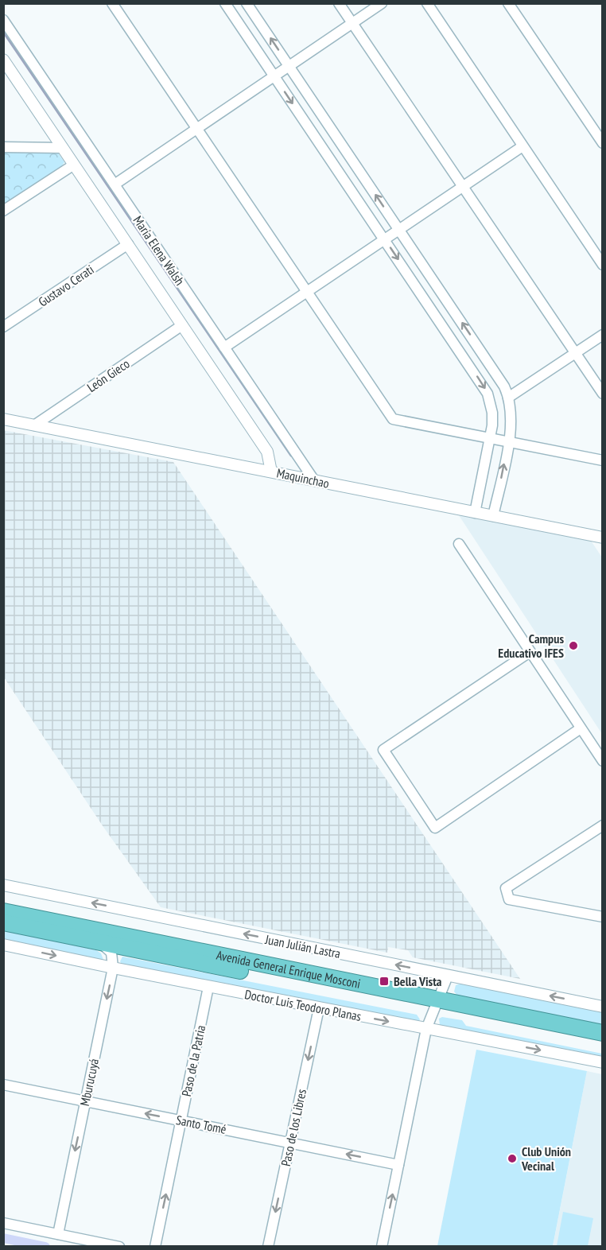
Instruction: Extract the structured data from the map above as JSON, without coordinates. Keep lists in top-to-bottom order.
{
  "streets": {
    "highway": ["Avenida General Enrique Mosconi"],
    "street": [
      "María Elena Walsh",
      "Gustavo Cerati",
      "León Gieco",
      "Maquinchao",
      "Juan Julián Lastra",
      "Doctor Luis Teodoro Planas",
      "Paso de la Patria",
      "Mburucuyá",
      "Santo Tomé",
      "Paso de los Libres"
    ]
  },
  "crossings": [
    ["María Elena Walsh", "Gustavo Cerati"],
    ["María Elena Walsh", "León Gieco"],
    ["María Elena Walsh", "Maquinchao"],
    ["León Gieco", "Maquinchao"],
    ["Doctor Luis Teodoro Planas", "Paso de la Patria"],
    ["Doctor Luis Teodoro Planas", "Mburucuyá"],
    ["Doctor Luis Teodoro Planas", "Paso de los Libres"],
    ["Paso de la Patria", "Santo Tomé"],
    ["Mburucuyá", "Santo Tomé"],
    ["Santo Tomé", "Paso de los Libres"]
  ],
  "one_way": [
    "Juan Julián Lastra",
    "Doctor Luis Teodoro Planas",
    "Paso de la Patria",
    "Mburucuyá",
    "Santo Tomé",
    "Paso de los Libres"
  ],
  "places": {
    "other": ["Campus Educativo IFES", "Club Unión Vecinal"],
    "transit": ["Bella Vista"]
  }
}
